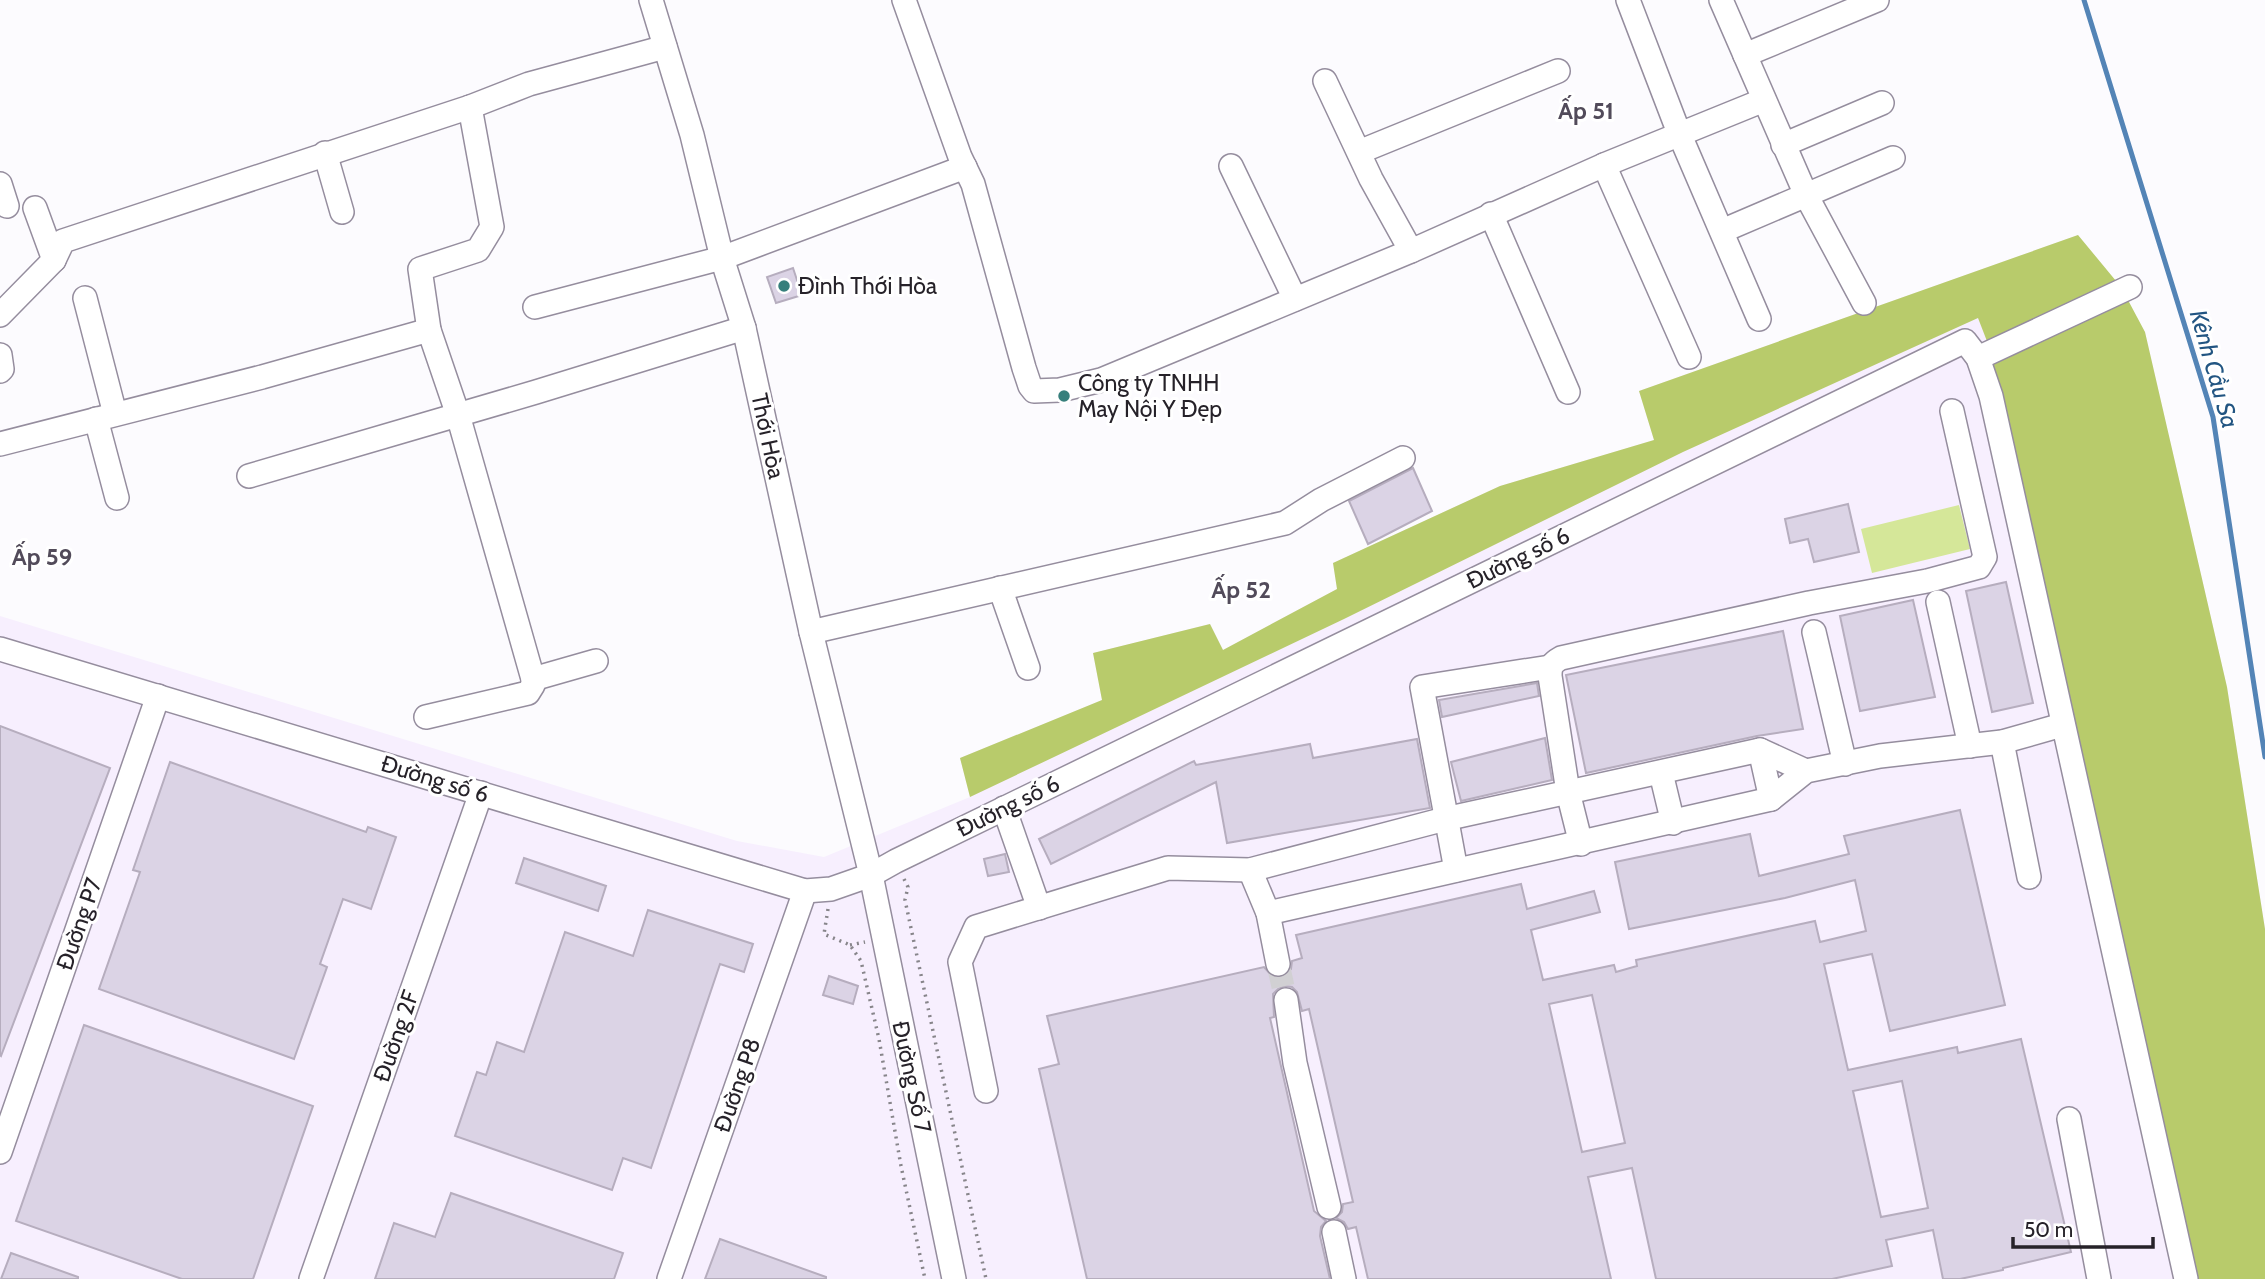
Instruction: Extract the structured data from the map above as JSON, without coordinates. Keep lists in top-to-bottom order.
{
  "streets": {
    "street": [
      "Thới Hòa",
      "Đường số 6",
      "Đường P7",
      "Đường 2F",
      "Đường Số 7",
      "Đường P8"
    ]
  },
  "crossings": [
    ["Thới Hòa", "Đường số 6"],
    ["Thới Hòa", "Đường Số 7"],
    ["Đường số 6", "Đường P7"],
    ["Đường số 6", "Đường 2F"],
    ["Đường số 6", "Đường Số 7"],
    ["Đường số 6", "Đường P8"]
  ],
  "districts": ["Ấp 51", "Ấp 59", "Ấp 52"],
  "water": ["Kênh Cầu Sa"],
  "places": ["Đình Thới Hòa", "Công ty TNHH May Nội Y Đẹp"],
  "scale_bar": "50 m"
}
